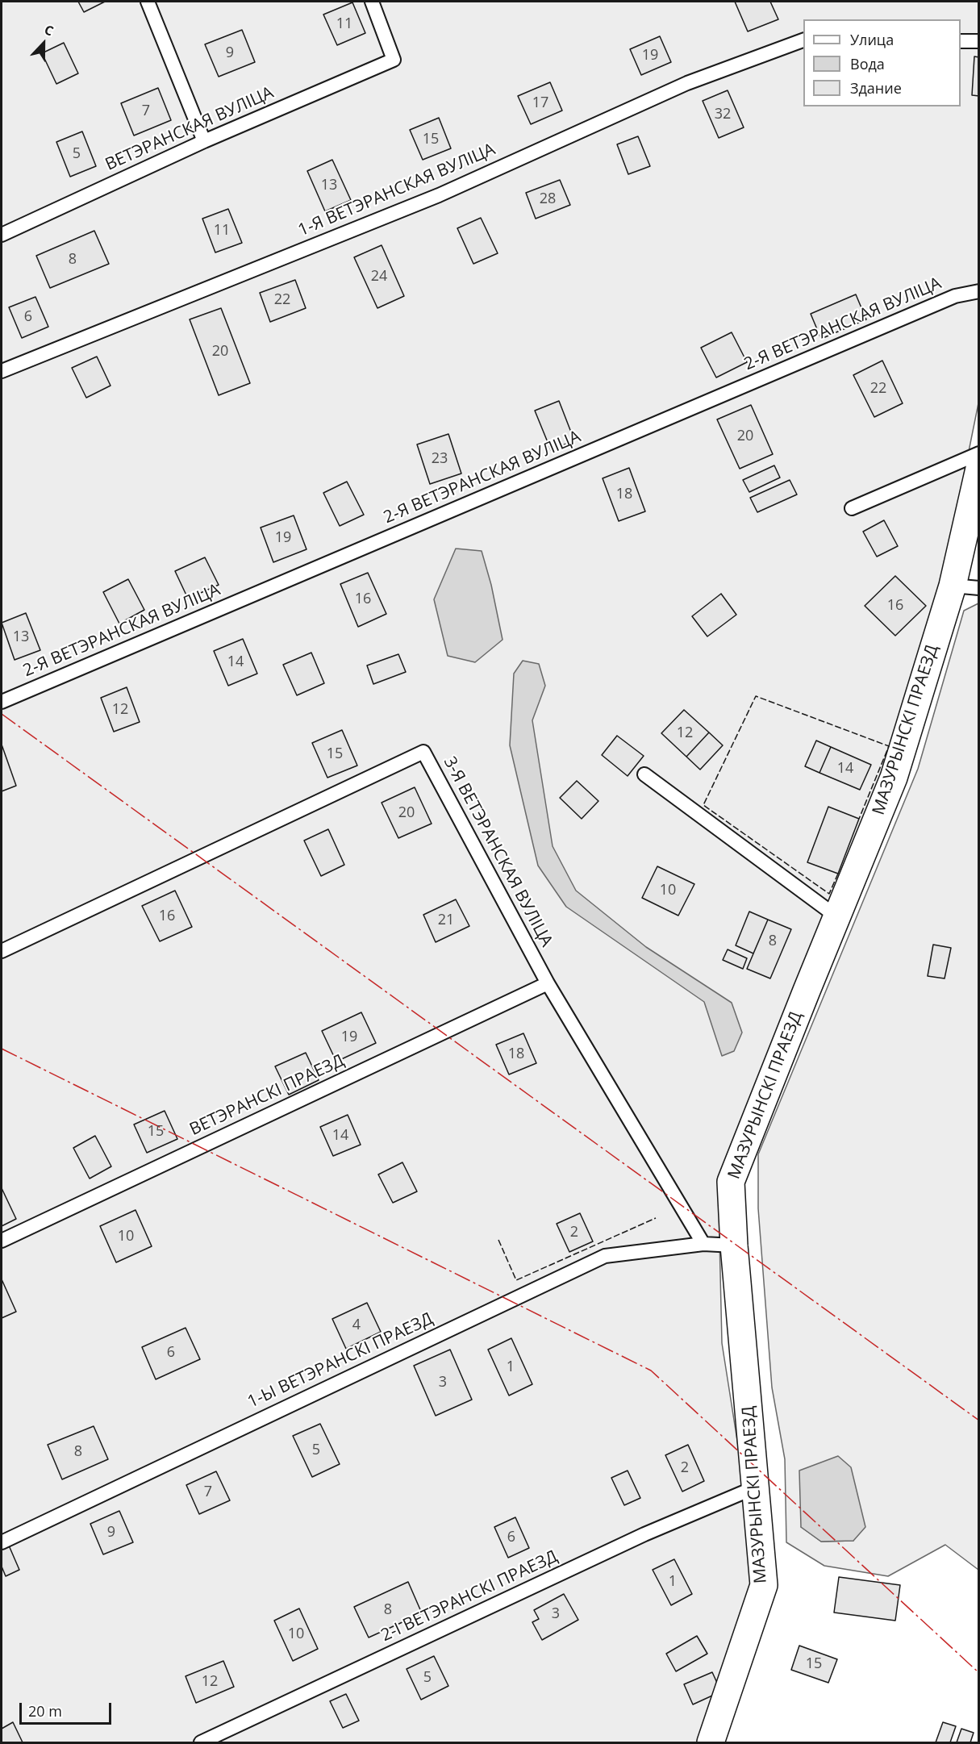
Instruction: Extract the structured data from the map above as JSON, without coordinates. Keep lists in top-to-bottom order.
{
  "streets": {
    "street": ["МАЗУРЫНСКІ ПРАЕЗД"],
    "lane": [
      "ВЕТЭРАНСКАЯ ВУЛІЦА",
      "1-Я ВЕТЭРАНСКАЯ ВУЛІЦА",
      "2-Я ВЕТЭРАНСКАЯ ВУЛІЦА",
      "3-Я ВЕТЭРАНСКАЯ ВУЛІЦА",
      "ВЕТЭРАНСКІ ПРАЕЗД",
      "1-Ы ВЕТЭРАНСКІ ПРАЕЗД",
      "2-І ВЕТЭРАНСКІ ПРАЕЗД"
    ]
  },
  "crossings": [
    ["МАЗУРЫНСКІ ПРАЕЗД", "2-І ВЕТЭРАНСКІ ПРАЕЗД"],
    ["3-Я ВЕТЭРАНСКАЯ ВУЛІЦА", "ВЕТЭРАНСКІ ПРАЕЗД"],
    ["3-Я ВЕТЭРАНСКАЯ ВУЛІЦА", "1-Ы ВЕТЭРАНСКІ ПРАЕЗД"]
  ],
  "house_numbers": [
    "11",
    "9",
    "19",
    "17",
    "7",
    "32",
    "15",
    "5",
    "13",
    "28",
    "11",
    "8",
    "24",
    "22",
    "6",
    "20",
    "22",
    "20",
    "23",
    "18",
    "19",
    "16",
    "16",
    "13",
    "14",
    "12",
    "12",
    "15",
    "14",
    "20",
    "10",
    "16",
    "21",
    "8",
    "19",
    "18",
    "15",
    "14",
    "2",
    "10",
    "4",
    "6",
    "1",
    "3",
    "5",
    "8",
    "2",
    "7",
    "9",
    "6",
    "1",
    "8",
    "3",
    "10",
    "15",
    "5",
    "12"
  ],
  "legend": ["Улица", "Вода", "Здание"],
  "scale_bar": "20 m",
  "north": "top"
}
